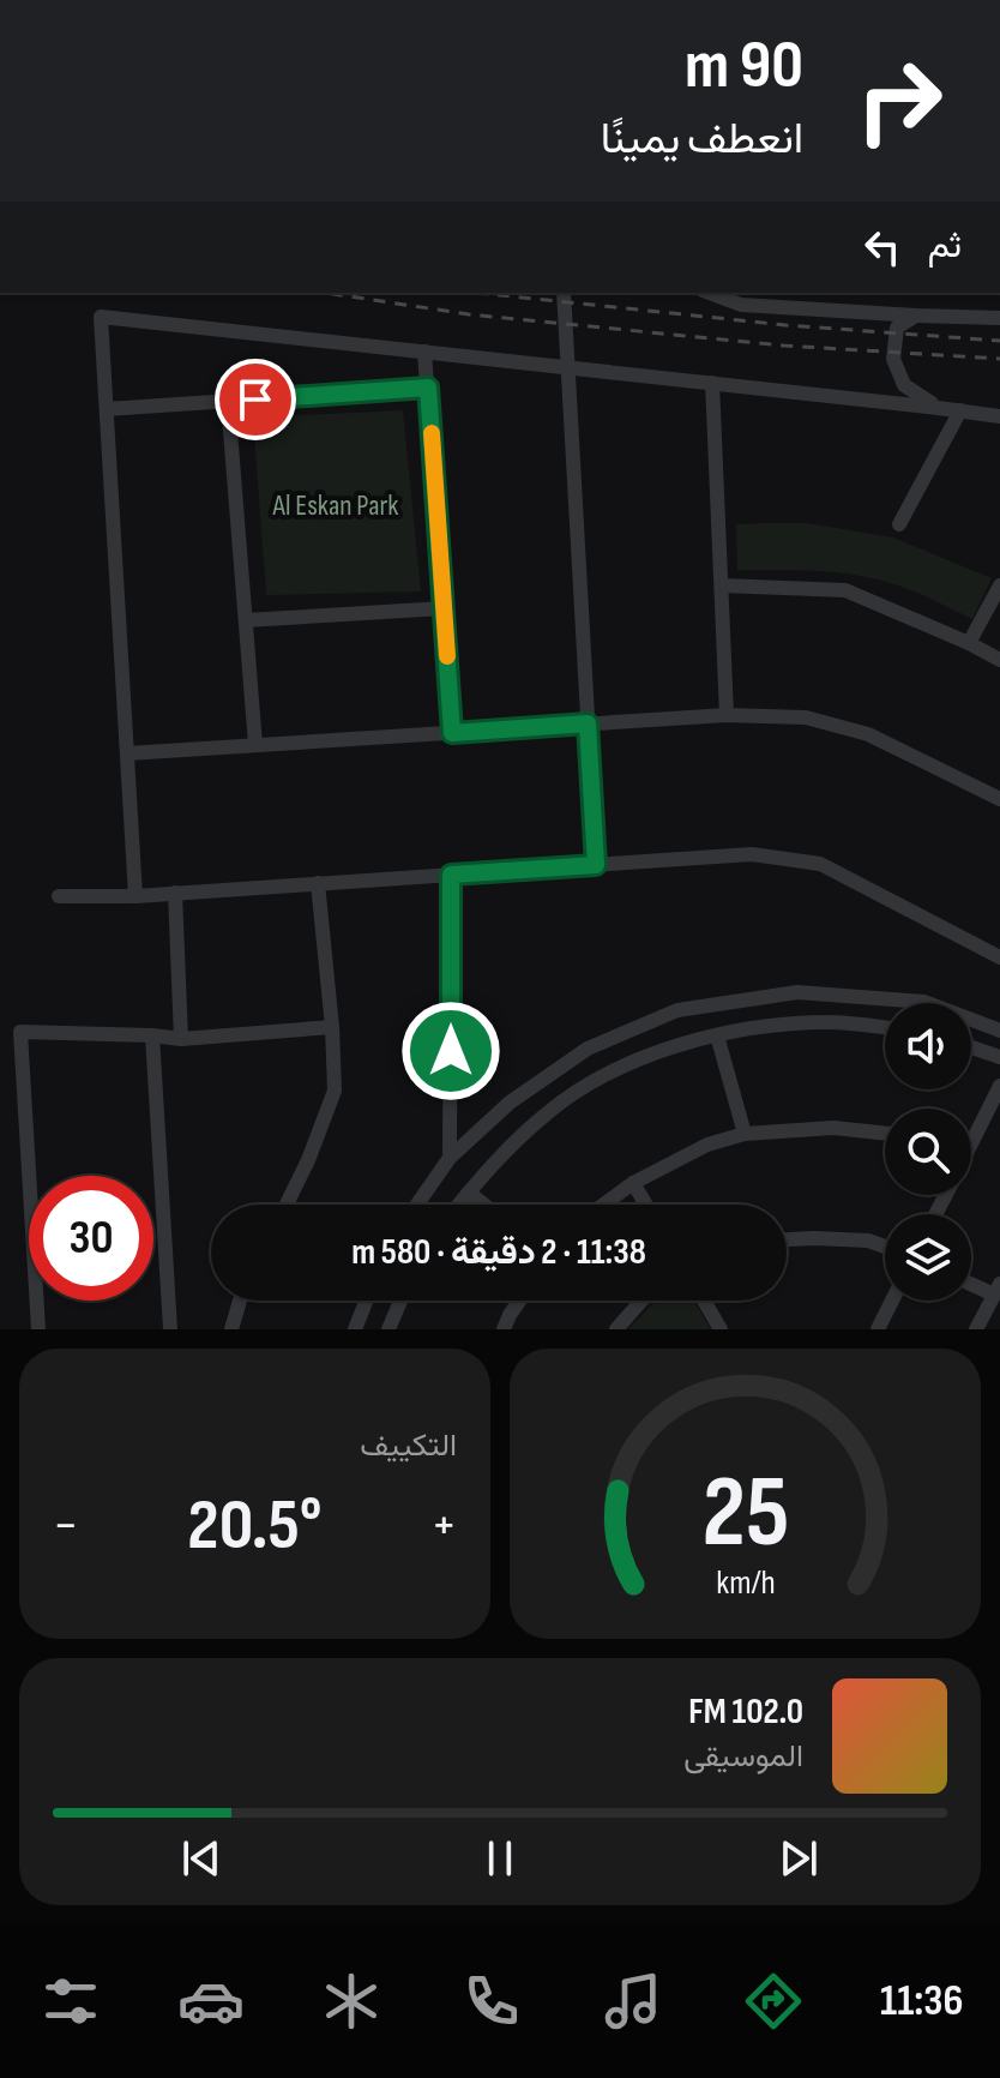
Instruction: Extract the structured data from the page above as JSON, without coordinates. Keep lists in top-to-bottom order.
{
  "parks": ["Al Eskan Park"],
  "page": {
    "turn": ["90 m", "انعطف يمينًا"],
    "then": "ثم",
    "limit": "30",
    "trip": "11:38 · 2 دقيقة · 580 m",
    "tile": "التكييف",
    "heat": ["−", "20.5°", "+"],
    "song": ["102.0 FM", "الموسيقى"],
    "tabs": "11:36",
    "gauge": ["25", "km/h"]
  }
}
